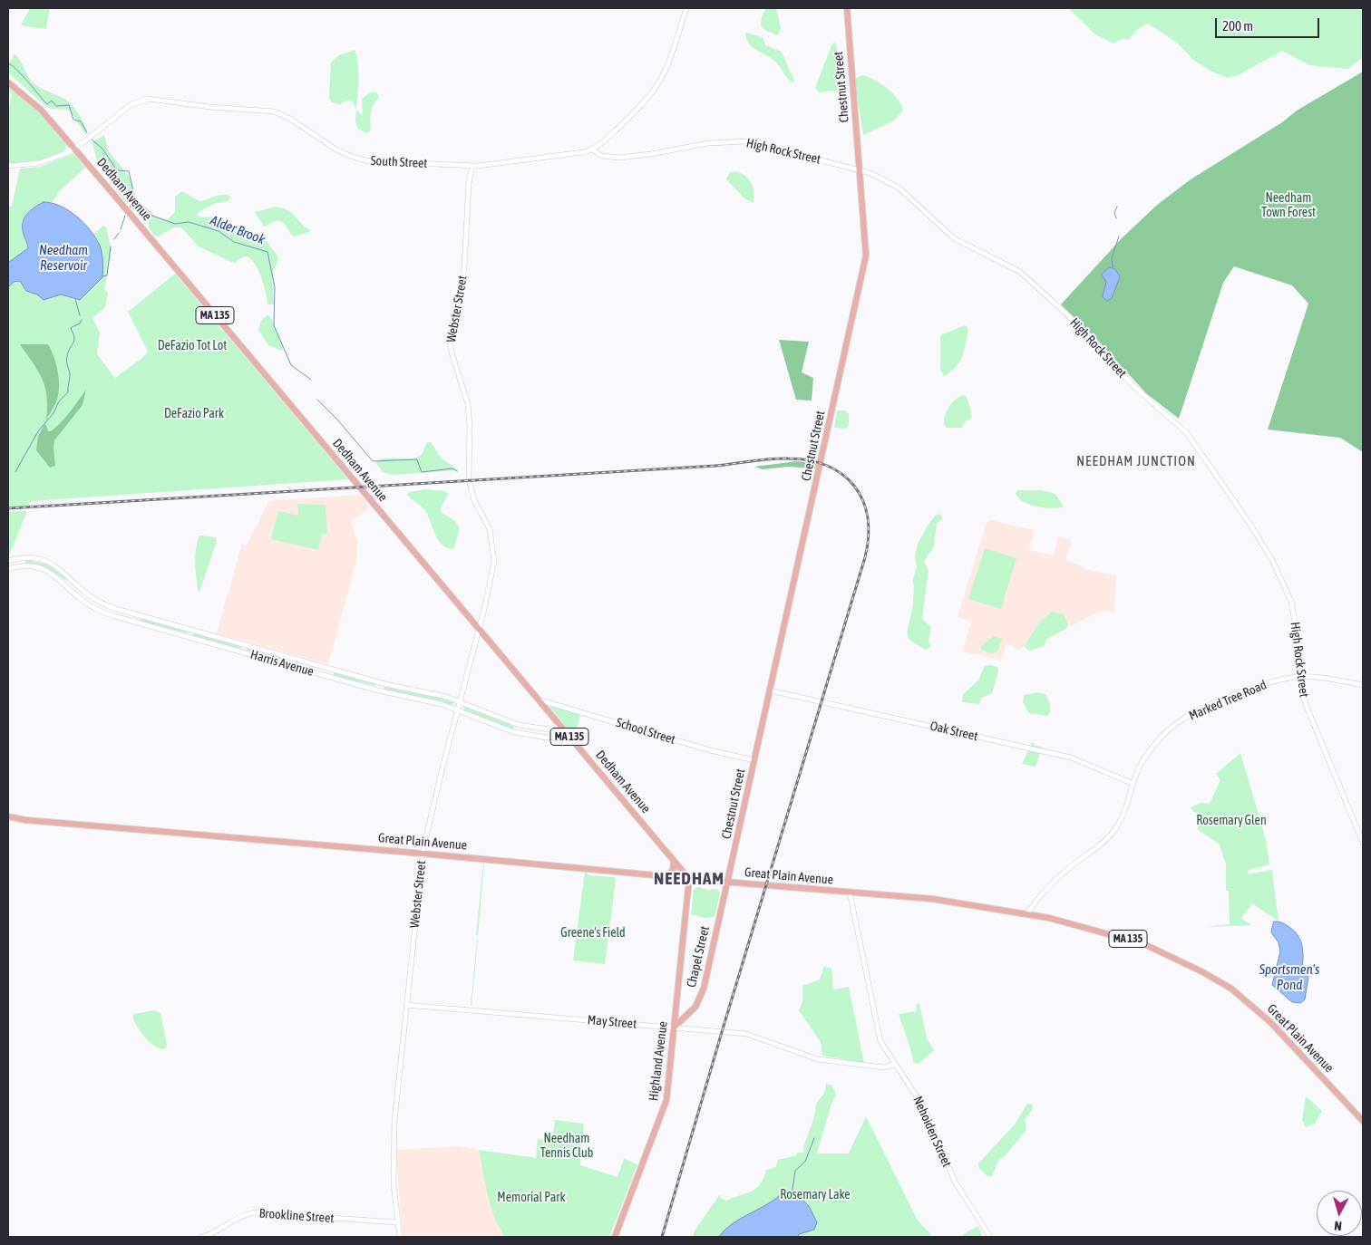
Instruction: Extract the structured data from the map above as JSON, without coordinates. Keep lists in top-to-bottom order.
{
  "streets": {
    "main road": [
      "Chestnut Street",
      "Dedham Avenue",
      "MA 135",
      "Great Plain Avenue",
      "Chapel Street",
      "Highland Avenue"
    ],
    "street": [
      "High Rock Street",
      "South Street",
      "Webster Street",
      "Harris Avenue",
      "Marked Tree Road",
      "School Street",
      "Oak Street",
      "May Street",
      "Nehoiden Street",
      "Brookline Street"
    ]
  },
  "crossings": [
    ["Chestnut Street", "High Rock Street"],
    ["Chestnut Street", "School Street"],
    ["Chestnut Street", "Oak Street"],
    ["Chestnut Street", "Great Plain Avenue"],
    ["Chestnut Street", "Chapel Street"],
    ["High Rock Street", "South Street"],
    ["High Rock Street", "Marked Tree Road"],
    ["South Street", "Dedham Avenue"],
    ["South Street", "Webster Street"],
    ["Dedham Avenue", "Webster Street"],
    ["Dedham Avenue", "Harris Avenue"],
    ["Dedham Avenue", "School Street"],
    ["Dedham Avenue", "Great Plain Avenue"],
    ["Dedham Avenue", "Highland Avenue"],
    ["Webster Street", "Harris Avenue"],
    ["Webster Street", "Great Plain Avenue"],
    ["Webster Street", "May Street"],
    ["Webster Street", "Brookline Street"],
    ["Marked Tree Road", "Oak Street"],
    ["Marked Tree Road", "Great Plain Avenue"],
    ["Great Plain Avenue", "Chapel Street"],
    ["Great Plain Avenue", "Highland Avenue"],
    ["Great Plain Avenue", "Nehoiden Street"],
    ["Chapel Street", "May Street"],
    ["Chapel Street", "Highland Avenue"],
    ["May Street", "Highland Avenue"],
    ["May Street", "Nehoiden Street"]
  ],
  "districts": ["NEEDHAM JUNCTION", "NEEDHAM"],
  "water": ["Alder Brook", "Needham Reservoir", "Sportsmen's Pond"],
  "parks": [
    "Needham Town Forest",
    "DeFazio Tot Lot",
    "DeFazio Park",
    "Rosemary Glen",
    "Greene's Field",
    "Needham Tennis Club",
    "Rosemary Lake",
    "Memorial Park"
  ],
  "scale_bar": "200 m",
  "north": "bottom"
}
